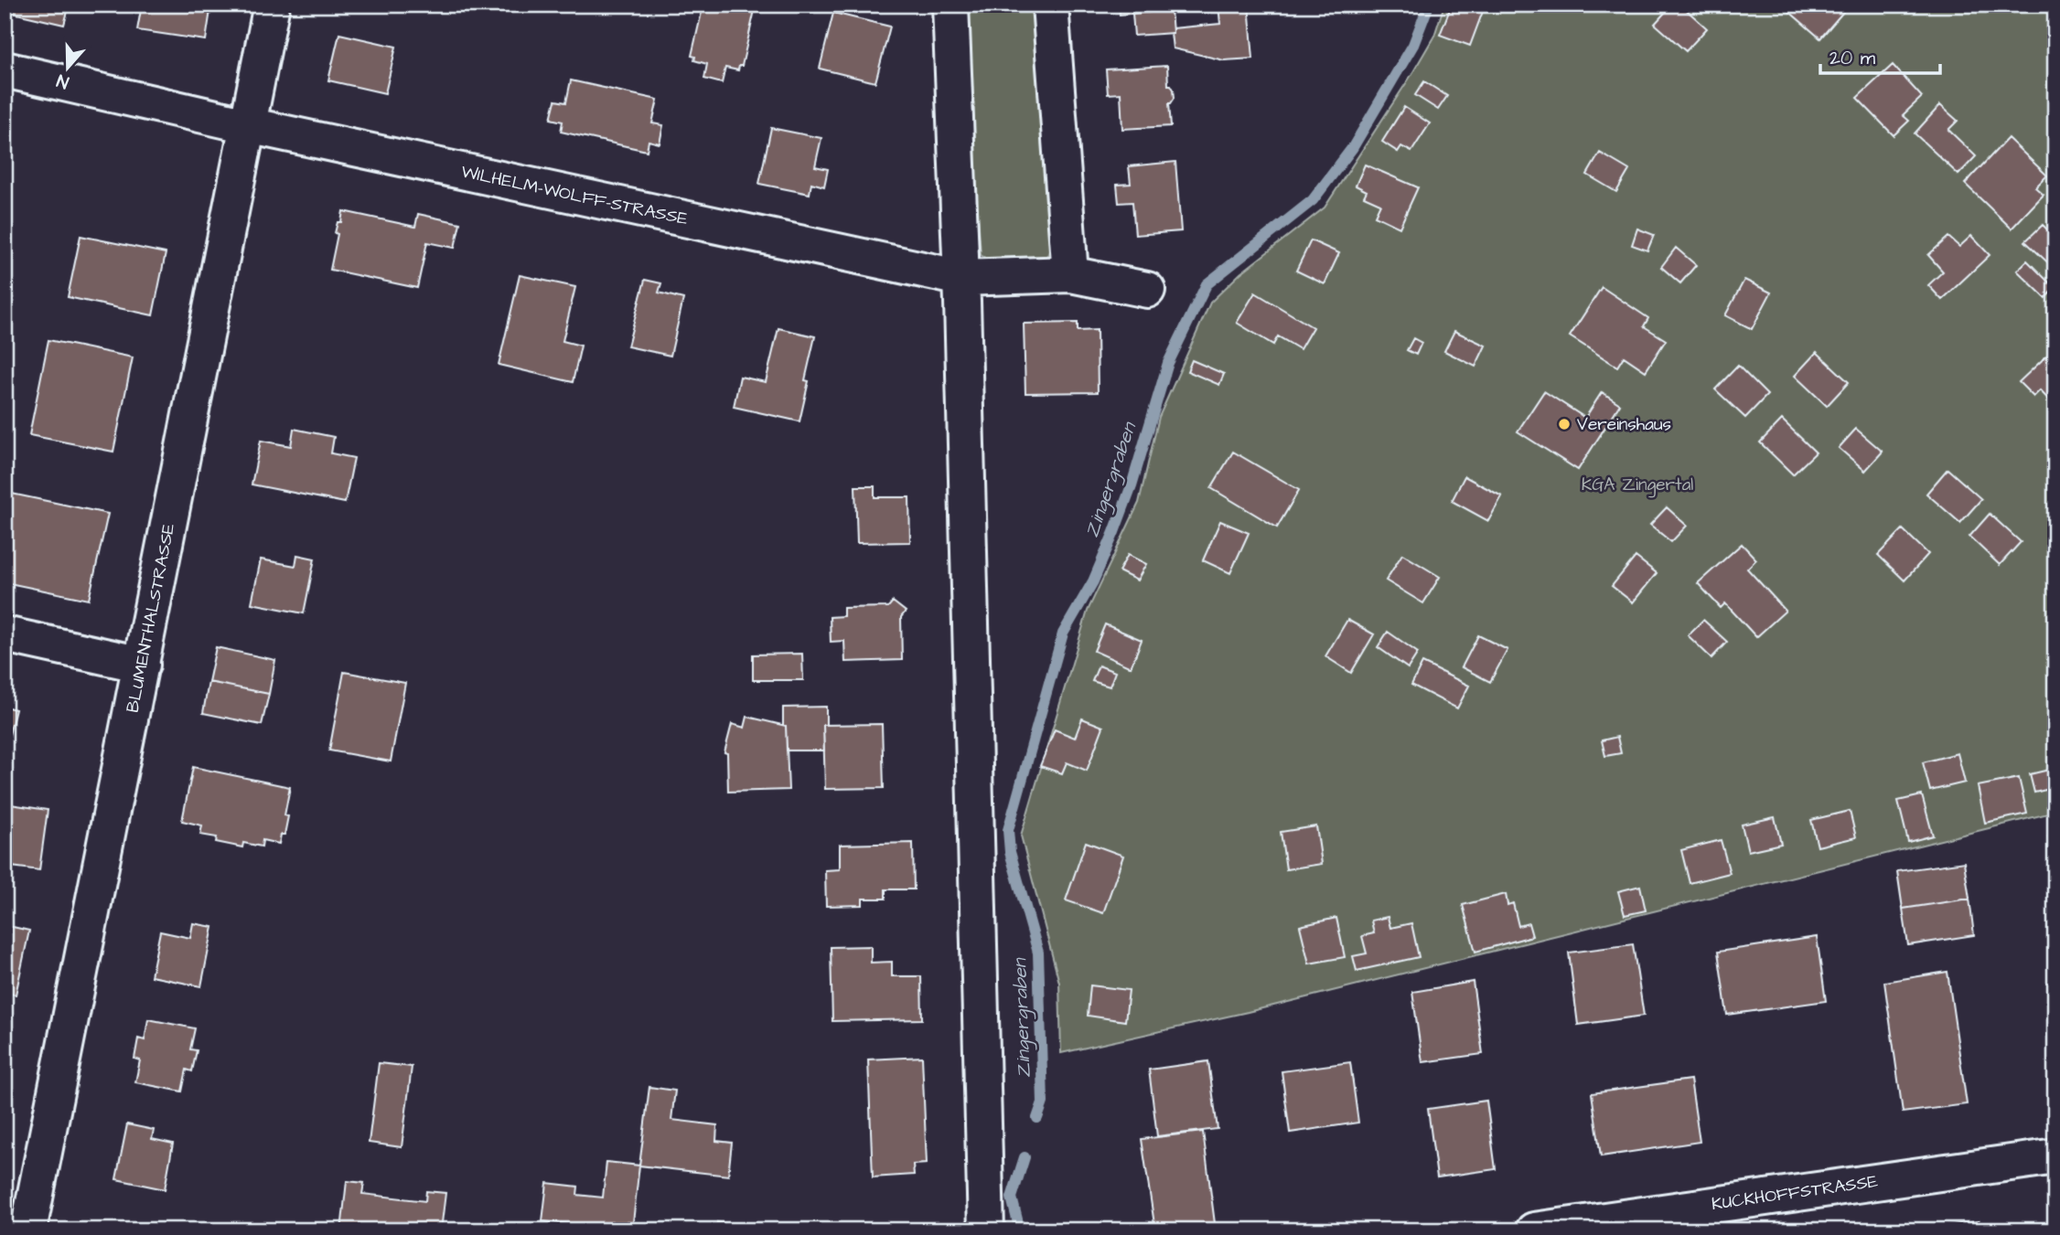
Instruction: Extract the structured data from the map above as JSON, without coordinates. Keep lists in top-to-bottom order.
{
  "streets": {
    "street": ["WILHELM-WOLFF-STRASSE", "BLUMENTHALSTRASSE", "KUCKHOFFSTRASSE"]
  },
  "crossings": [
    ["WILHELM-WOLFF-STRASSE", "BLUMENTHALSTRASSE"]
  ],
  "water": ["Zingergraben"],
  "parks": ["KGA Zingertal"],
  "places": ["Vereinshaus"],
  "scale_bar": "20 m",
  "north": "bottom"
}
